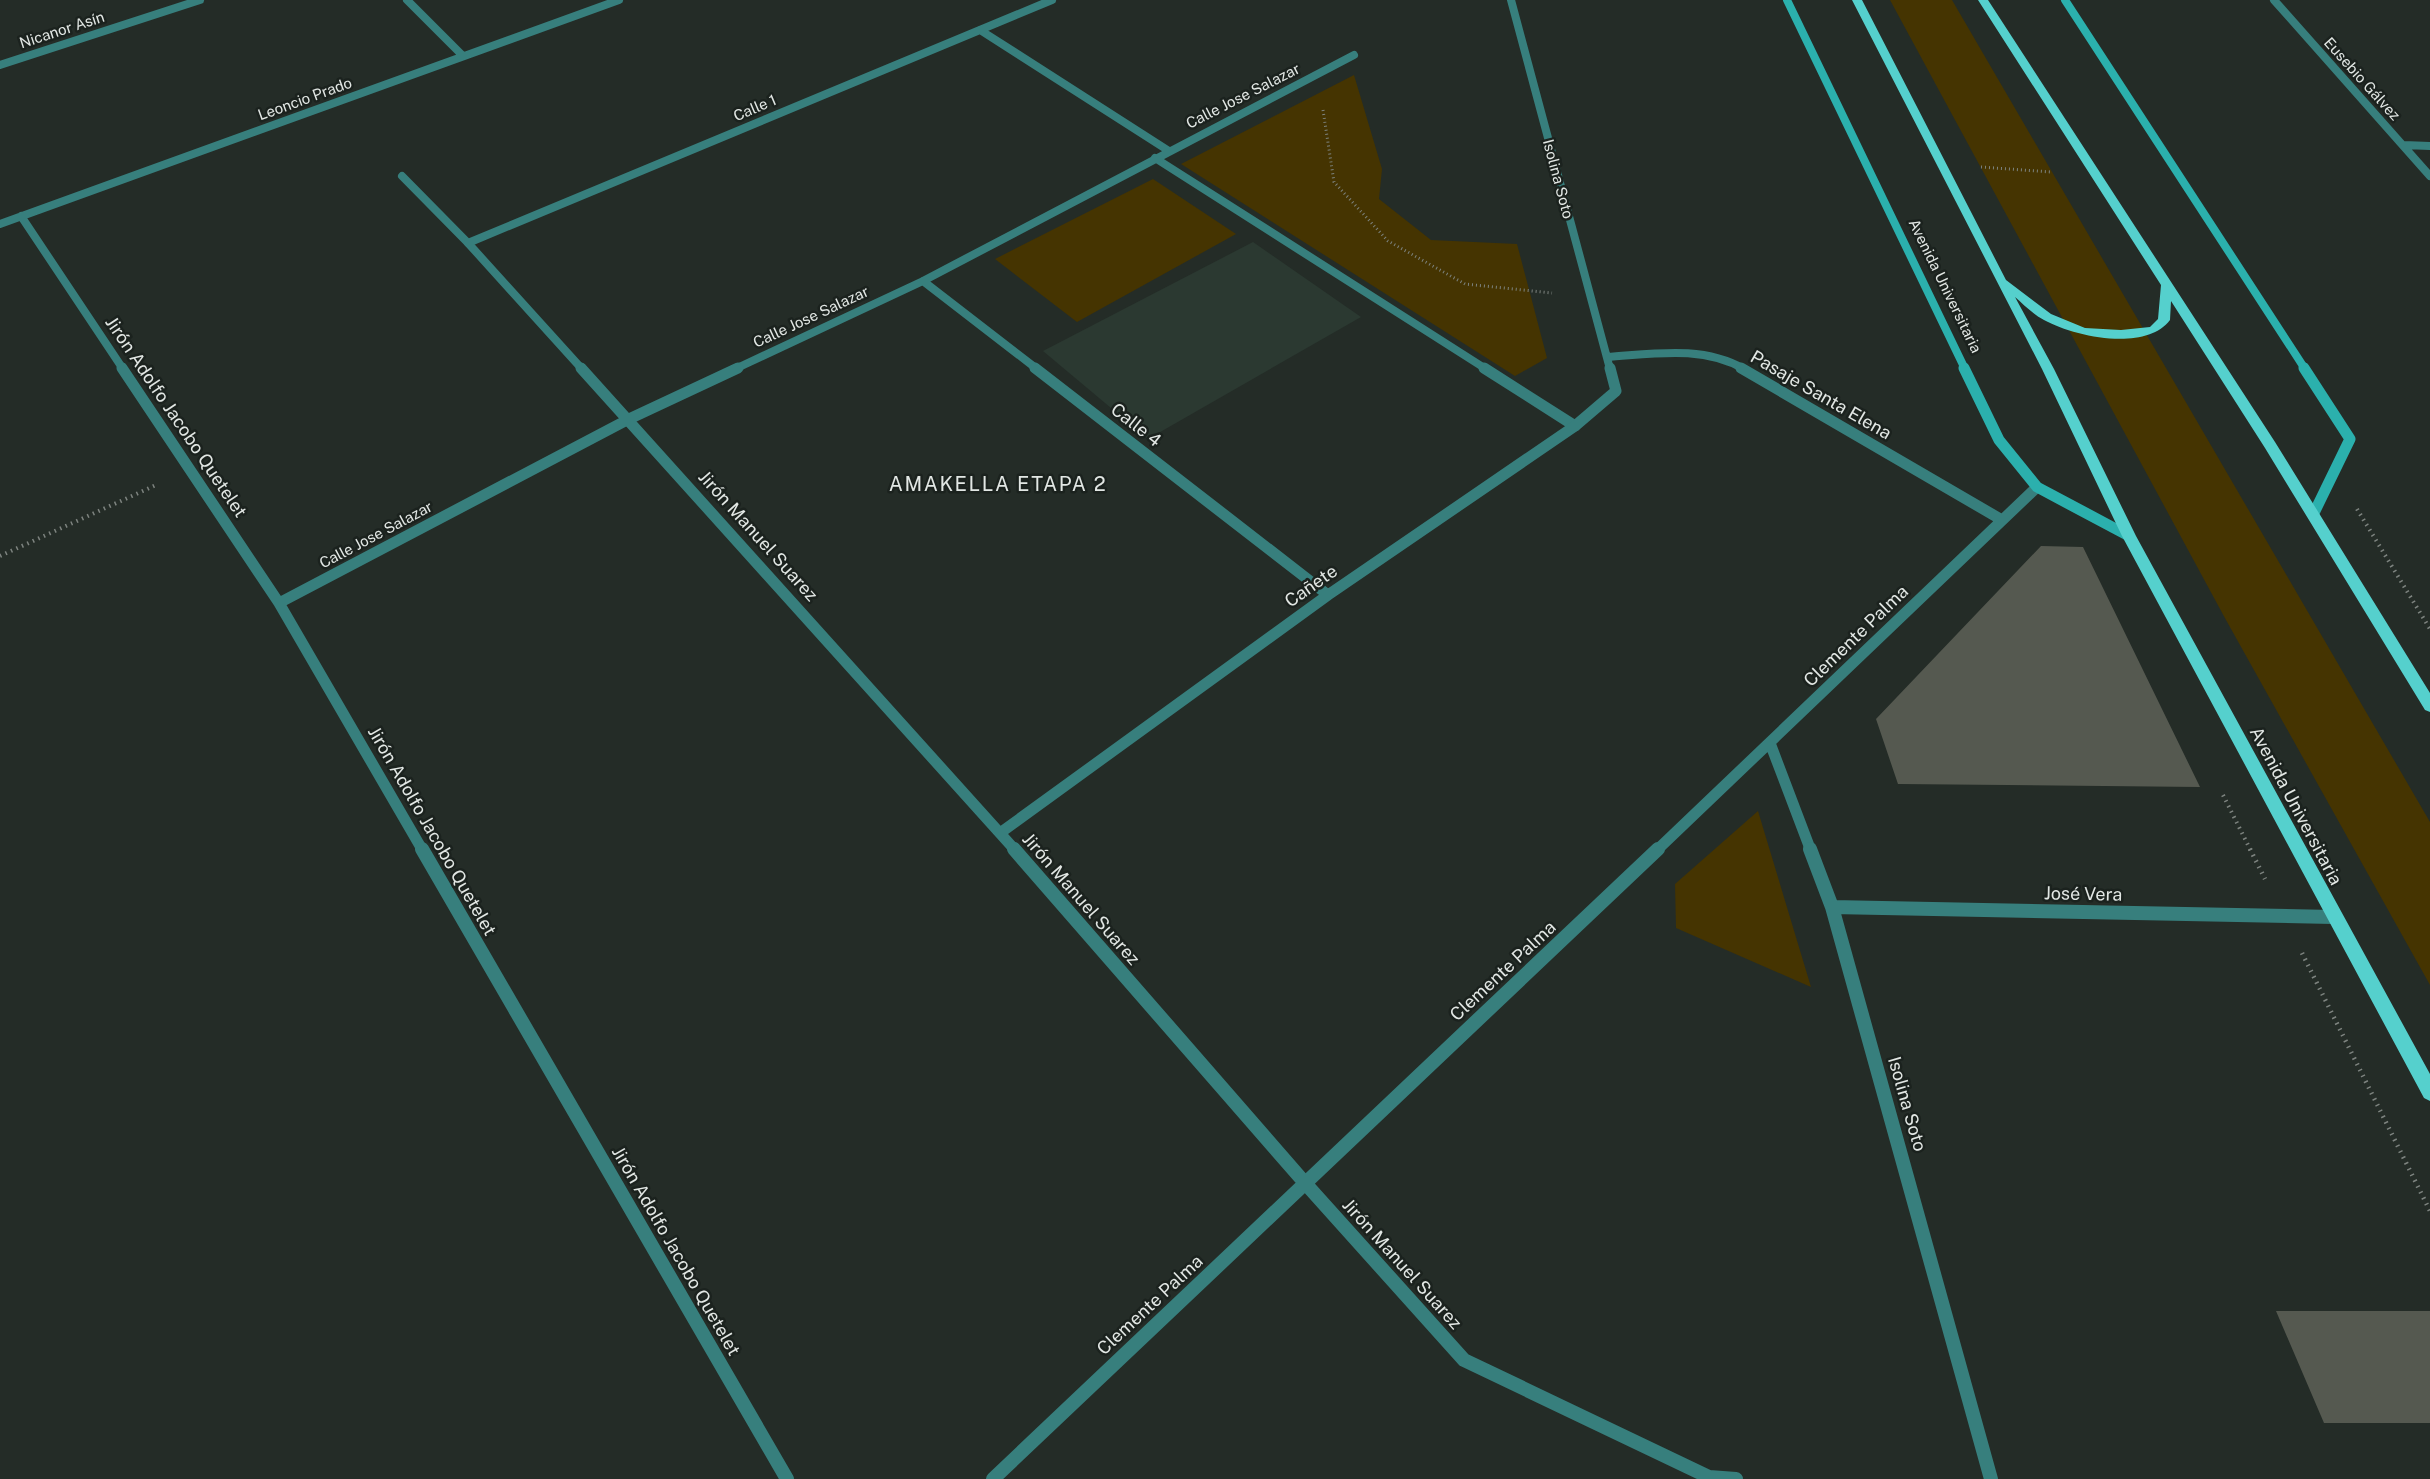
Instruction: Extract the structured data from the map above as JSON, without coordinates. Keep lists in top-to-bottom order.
{
  "streets": {
    "main road": ["Avenida Universitaria"],
    "street": [
      "Nicanor Asín",
      "Eusebio Gálvez",
      "Calle Jose Salazar",
      "Leoncio Prado",
      "Calle 1",
      "Isolina Soto",
      "Pasaje Santa Elena",
      "Jirón Adolfo Jacobo Quetelet",
      "Calle 4",
      "Jirón Manuel Suarez",
      "Cañete",
      "Clemente Palma",
      "José Vera"
    ]
  },
  "crossings": [
    ["Calle Jose Salazar", "Jirón Adolfo Jacobo Quetelet"],
    ["Calle Jose Salazar", "Calle 4"],
    ["Calle Jose Salazar", "Jirón Manuel Suarez"],
    ["Leoncio Prado", "Jirón Adolfo Jacobo Quetelet"],
    ["Calle 1", "Jirón Manuel Suarez"],
    ["Isolina Soto", "Pasaje Santa Elena"],
    ["Isolina Soto", "Cañete"],
    ["Isolina Soto", "Clemente Palma"],
    ["Isolina Soto", "José Vera"],
    ["Avenida Universitaria", "Clemente Palma"],
    ["Avenida Universitaria", "José Vera"],
    ["Pasaje Santa Elena", "Cañete"],
    ["Pasaje Santa Elena", "Clemente Palma"],
    ["Calle 4", "Cañete"],
    ["Jirón Manuel Suarez", "Cañete"],
    ["Jirón Manuel Suarez", "Clemente Palma"]
  ],
  "districts": ["AMAKELLA ETAPA 2"]
}
